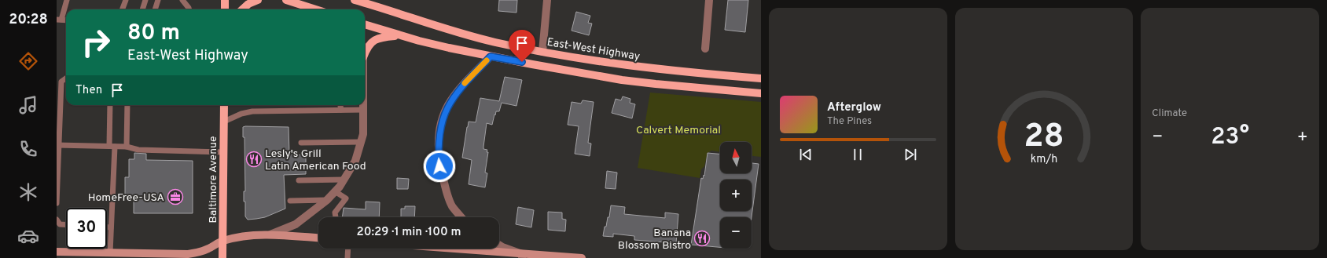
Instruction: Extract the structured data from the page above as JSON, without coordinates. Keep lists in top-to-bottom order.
{
  "streets": {
    "main road": ["East-West Highway", "Baltimore Avenue"]
  },
  "parks": ["Calvert Memorial"],
  "places": {
    "restaurant": ["Lesly's Grill Latin American Food", "Banana Blossom Bistro"],
    "office": ["HomeFree-USA"]
  },
  "north": "top",
  "page": {
    "tabs": "20:28",
    "tile": "Climate",
    "turn": ["80 m", "East-West Highway"],
    "then": "Then",
    "song": ["Afterglow", "The Pines"],
    "heat": ["−", "23°", "+"],
    "map_buttons": ["+", "−"],
    "limit": "30",
    "trip": "20:29 · 1 min · 100 m",
    "gauge": ["28", "km/h"]
  }
}
